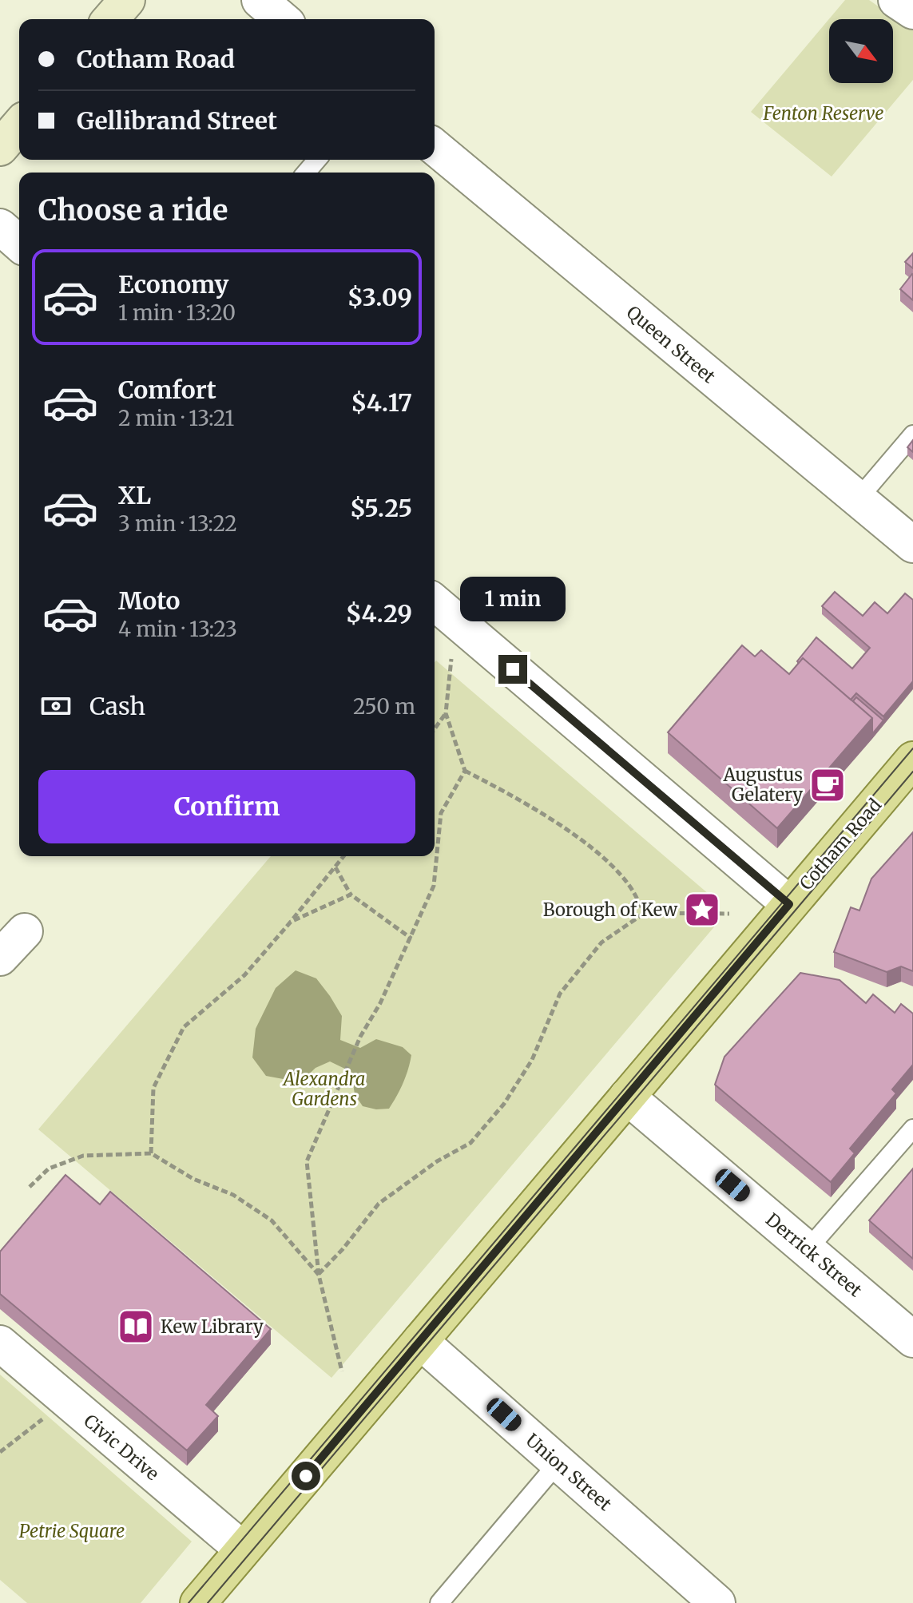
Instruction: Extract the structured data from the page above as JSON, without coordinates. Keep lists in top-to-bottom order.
{
  "streets": {
    "main road": ["Cotham Road"],
    "street": [
      "Queen Street",
      "Derrick Street",
      "Civic Drive",
      "Union Street"
    ]
  },
  "crossings": [
    ["Cotham Road", "Derrick Street"],
    ["Cotham Road", "Civic Drive"],
    ["Cotham Road", "Union Street"]
  ],
  "parks": ["Fenton Reserve", "Alexandra Gardens", "Petrie Square"],
  "places": {
    "cafe": ["Augustus Gelatery"],
    "place": ["Borough of Kew"],
    "library": ["Kew Library"]
  },
  "north": "bottom right",
  "page": {
    "banner": ["Cotham Road", "Gellibrand Street"],
    "heading": "Choose a ride",
    "list": [
      {
        "name": "Economy",
        "note": "1 min · 13:20",
        "value": "$3.09"
      },
      {
        "name": "Comfort",
        "note": "2 min · 13:21",
        "value": "$4.17"
      },
      {
        "name": "XL",
        "note": "3 min · 13:22",
        "value": "$5.25"
      },
      {
        "name": "Moto",
        "note": "4 min · 13:23",
        "value": "$4.29"
      }
    ],
    "bubble": "1 min",
    "pay": ["Cash", "250 m"],
    "buttons": "Confirm"
  }
}
